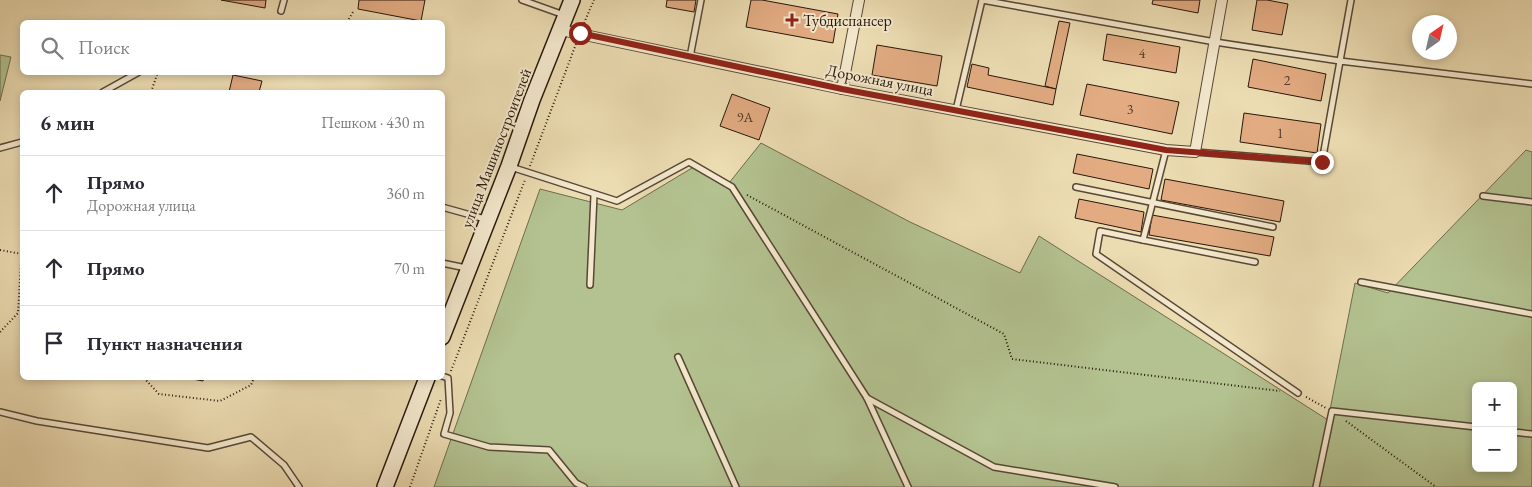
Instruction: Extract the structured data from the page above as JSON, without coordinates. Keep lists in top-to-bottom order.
{
  "streets": {
    "street": ["Дорожная улица", "улица Машиностроителей"]
  },
  "crossings": [
    ["Дорожная улица", "улица Машиностроителей"]
  ],
  "places": {
    "health": ["Тубдиспансер"]
  },
  "house_numbers": [
    "4",
    "2",
    "3",
    "9А",
    "1"
  ],
  "north": "top right",
  "page": {
    "search": "Поиск",
    "heading": ["6 мин", "Пешком · 430 m"],
    "list": [
      ["Прямо", "Дорожная улица", "360 m"],
      ["Прямо", "70 m"],
      "Пункт назначения"
    ],
    "map_buttons": ["+", "−"]
  }
}
